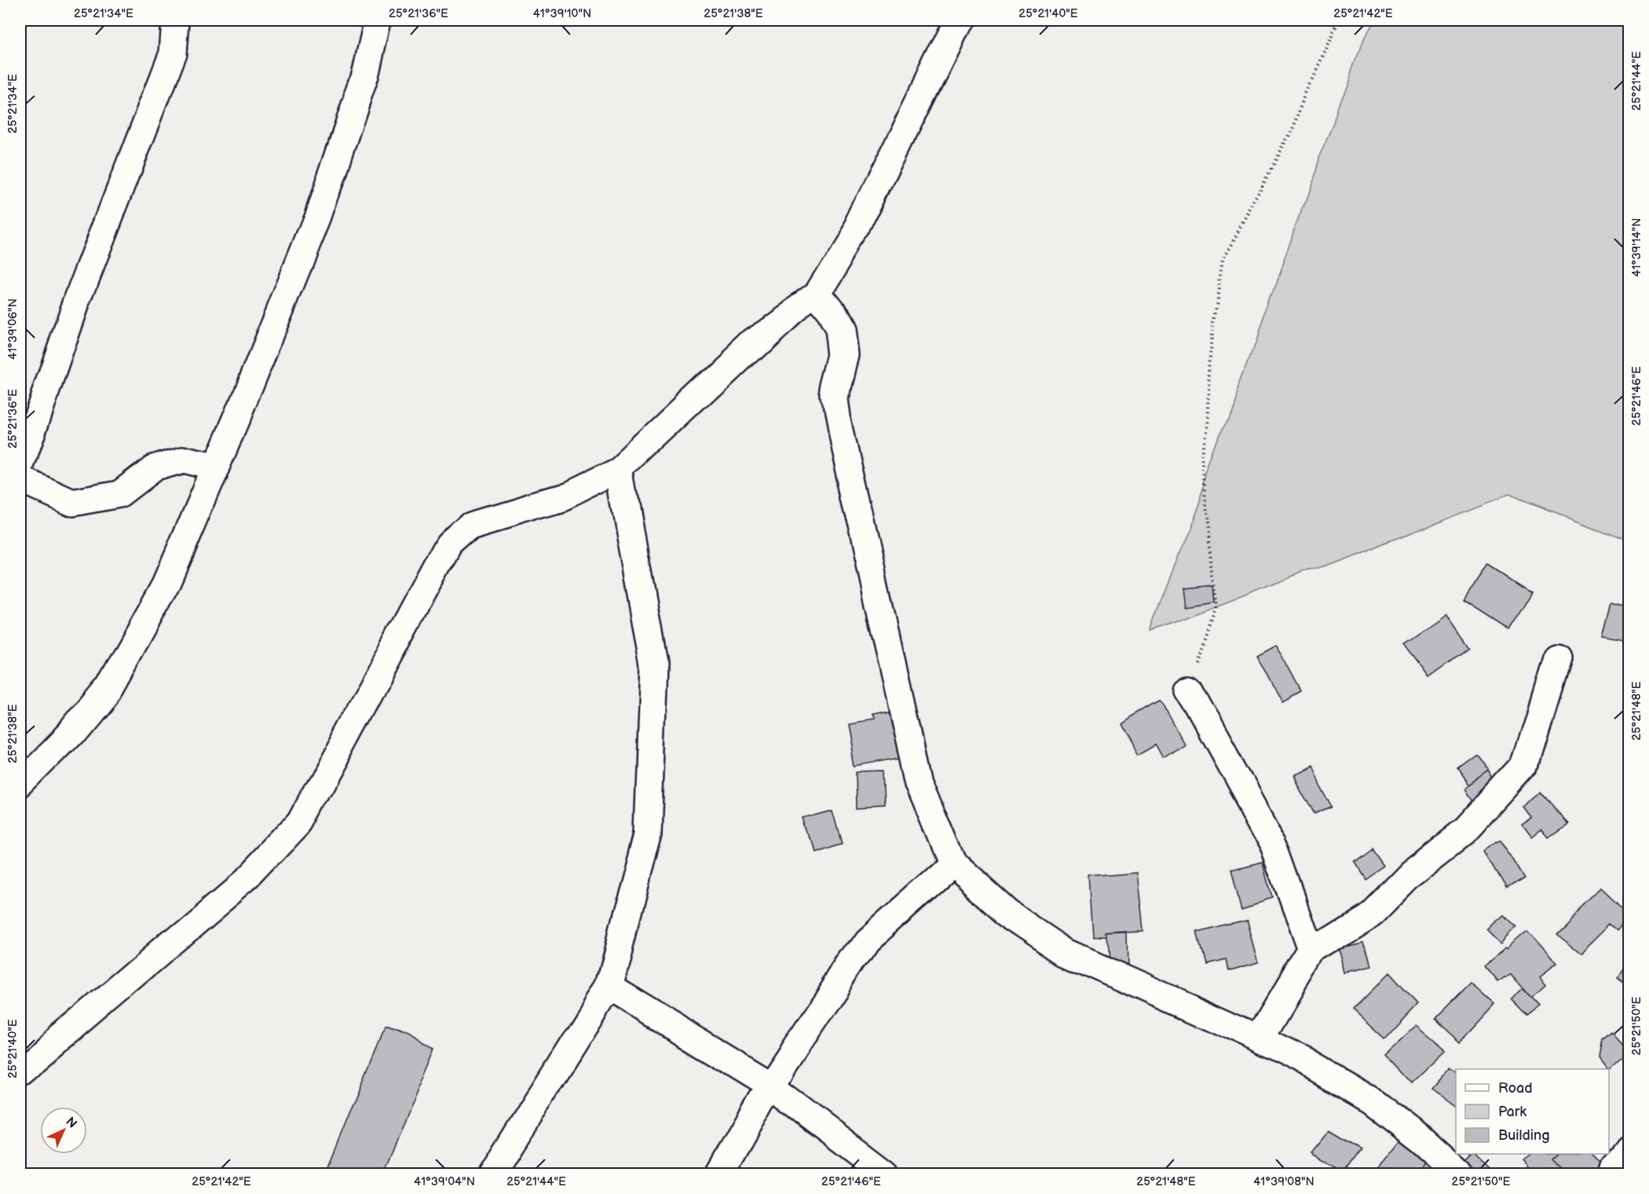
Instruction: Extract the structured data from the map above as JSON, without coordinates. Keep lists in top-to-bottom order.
{
  "legend": ["Road", "Park", "Building"],
  "north": "top right",
  "coordinates": [
    "25°21'34\"E",
    "25°21'36\"E",
    "41°39'10\"N",
    "25°21'38\"E",
    "25°21'40\"E",
    "25°21'42\"E",
    "25°21'44\"E",
    "41°39'14\"N",
    "41°39'06\"N",
    "25°21'46\"E",
    "25°21'48\"E",
    "25°21'50\"E",
    "41°39'04\"N",
    "41°39'08\"N"
  ]
}
